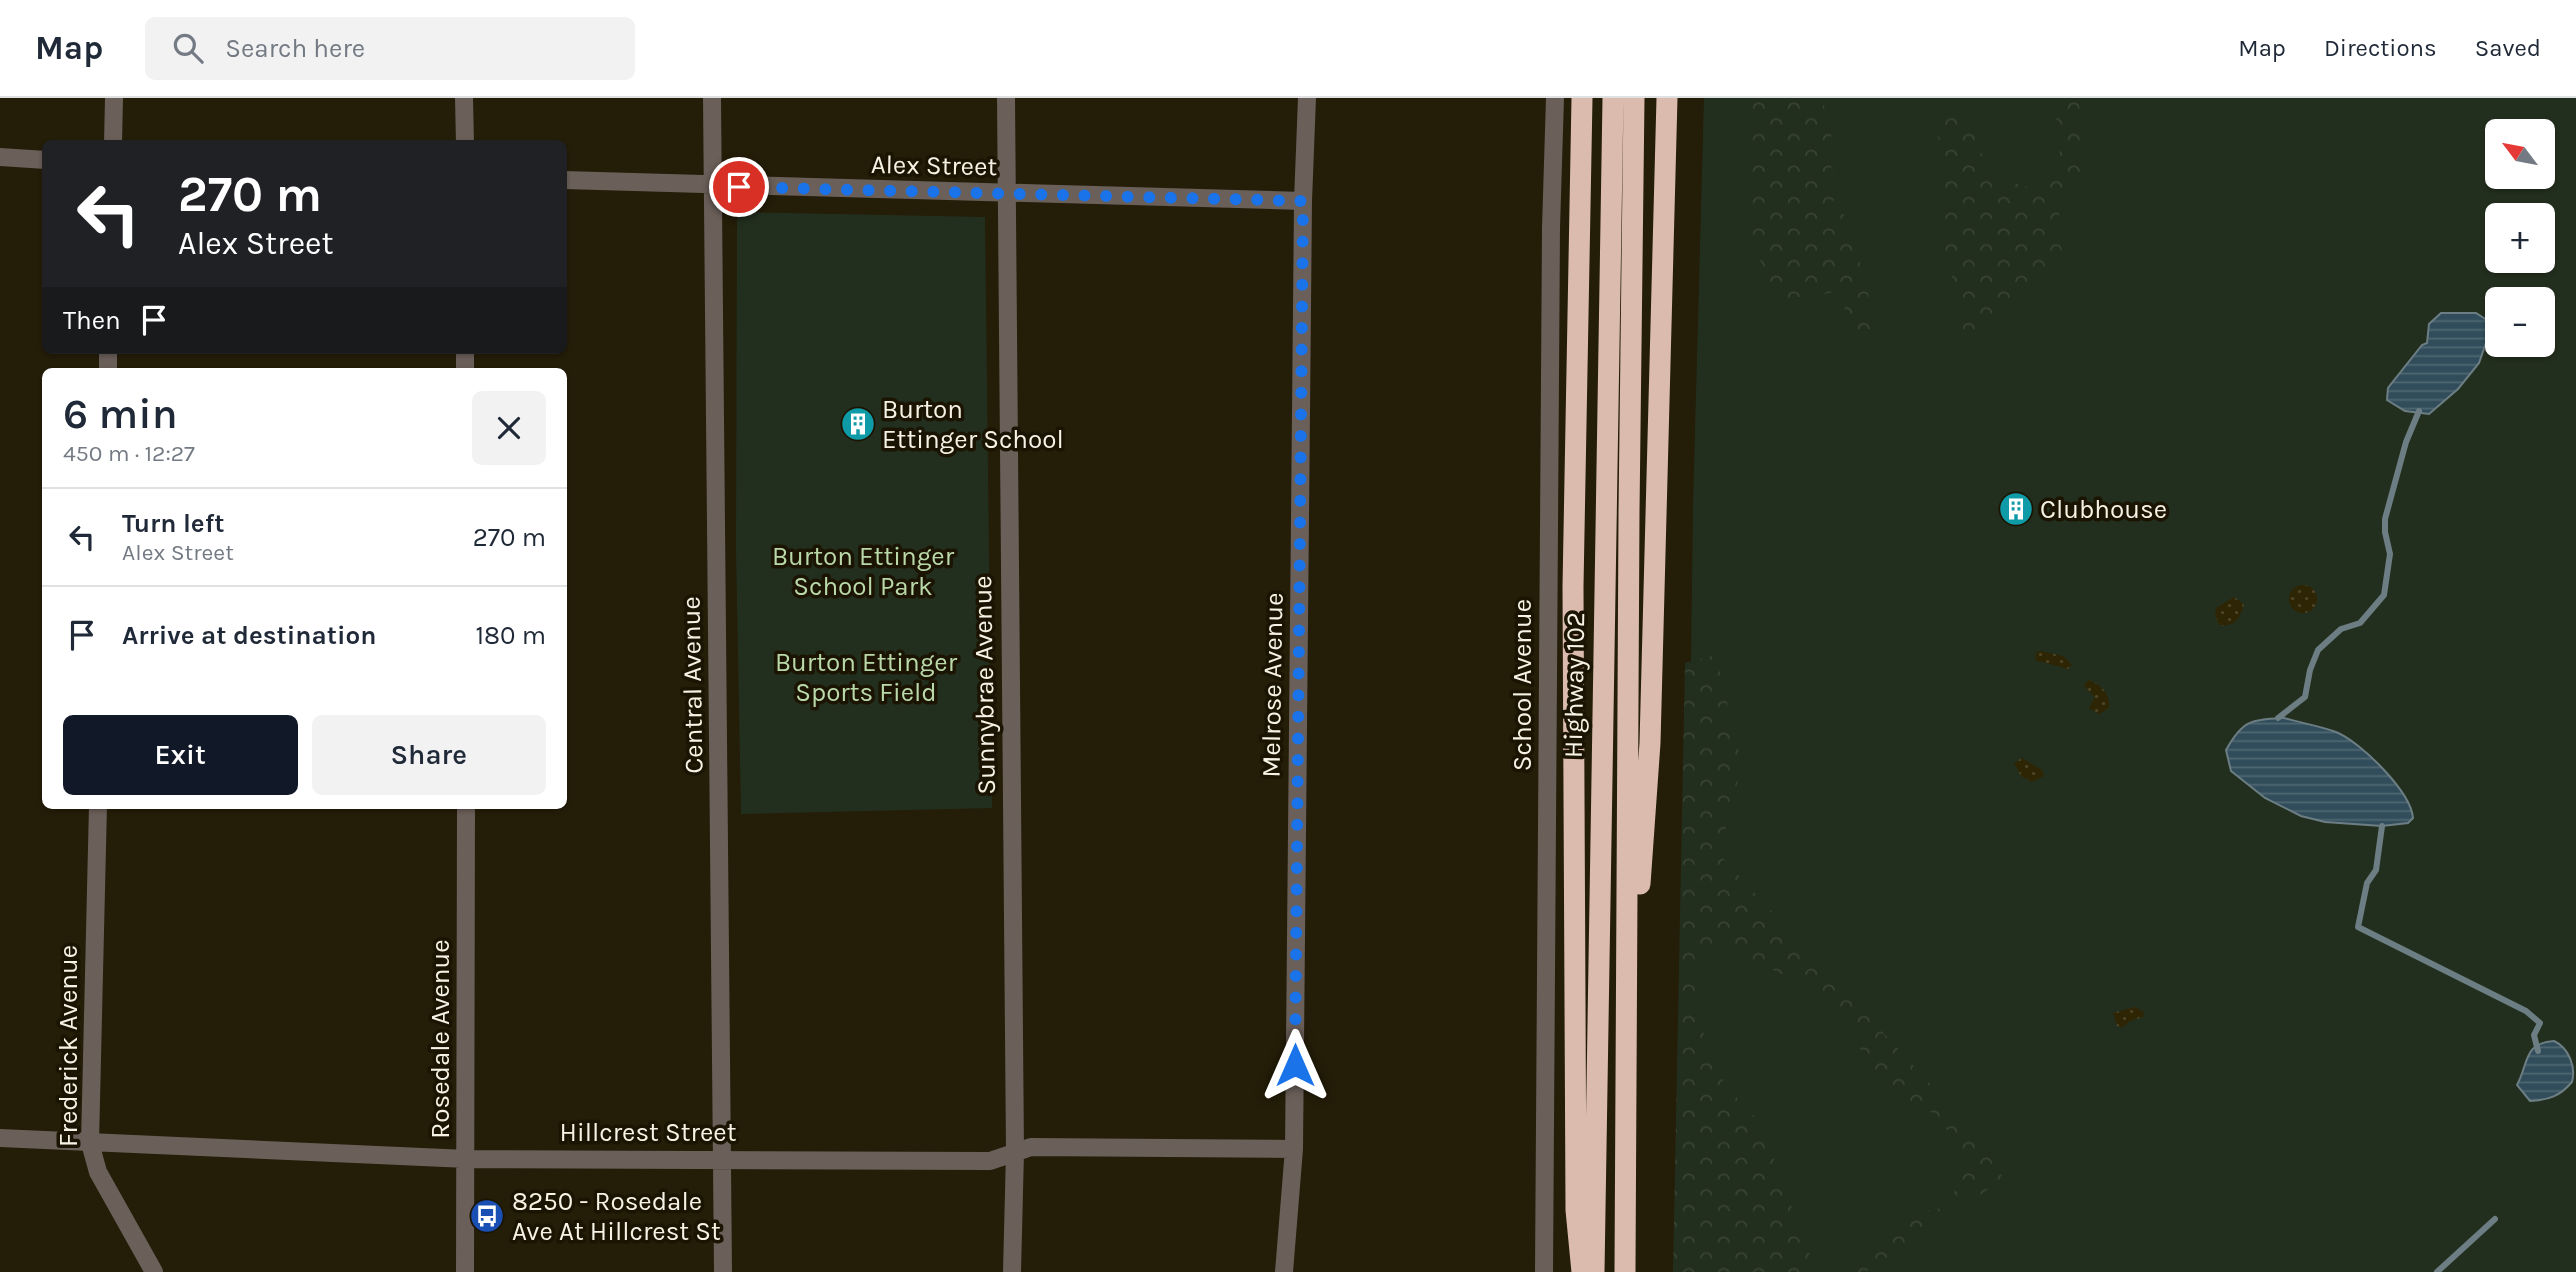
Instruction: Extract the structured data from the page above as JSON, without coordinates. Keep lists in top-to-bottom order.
{
  "streets": {
    "highway": ["Highway 102"],
    "street": [
      "Alex Street",
      "Central Avenue",
      "Sunnybrae Avenue",
      "Melrose Avenue",
      "School Avenue",
      "Rosedale Avenue",
      "Frederick Avenue",
      "Hillcrest Street"
    ]
  },
  "crossings": [
    ["Alex Street", "Central Avenue"],
    ["Alex Street", "Sunnybrae Avenue"],
    ["Alex Street", "Melrose Avenue"],
    ["Central Avenue", "Hillcrest Street"],
    ["Sunnybrae Avenue", "Hillcrest Street"],
    ["Melrose Avenue", "Hillcrest Street"],
    ["Rosedale Avenue", "Hillcrest Street"],
    ["Frederick Avenue", "Hillcrest Street"]
  ],
  "parks": ["Burton Ettinger School Park", "Burton Ettinger Sports Field"],
  "places": {
    "building": ["Burton Ettinger School", "Clubhouse"],
    "bus stop": ["8250 - Rosedale Ave At Hillcrest St"]
  },
  "north": "top left",
  "page": {
    "header": "Map",
    "search": "Search here",
    "nav": ["Map", "Directions", "Saved"],
    "map_buttons": ["+", "−"],
    "turn": ["270 m", "Alex Street"],
    "then": "Then",
    "heading": ["6 min", "450 m · 12:27"],
    "list": [
      {
        "name": "Turn left",
        "note": "Alex Street",
        "value": "270 m"
      },
      {
        "name": "Arrive at destination",
        "value": "180 m"
      }
    ],
    "buttons": ["Exit", "Share"]
  }
}
